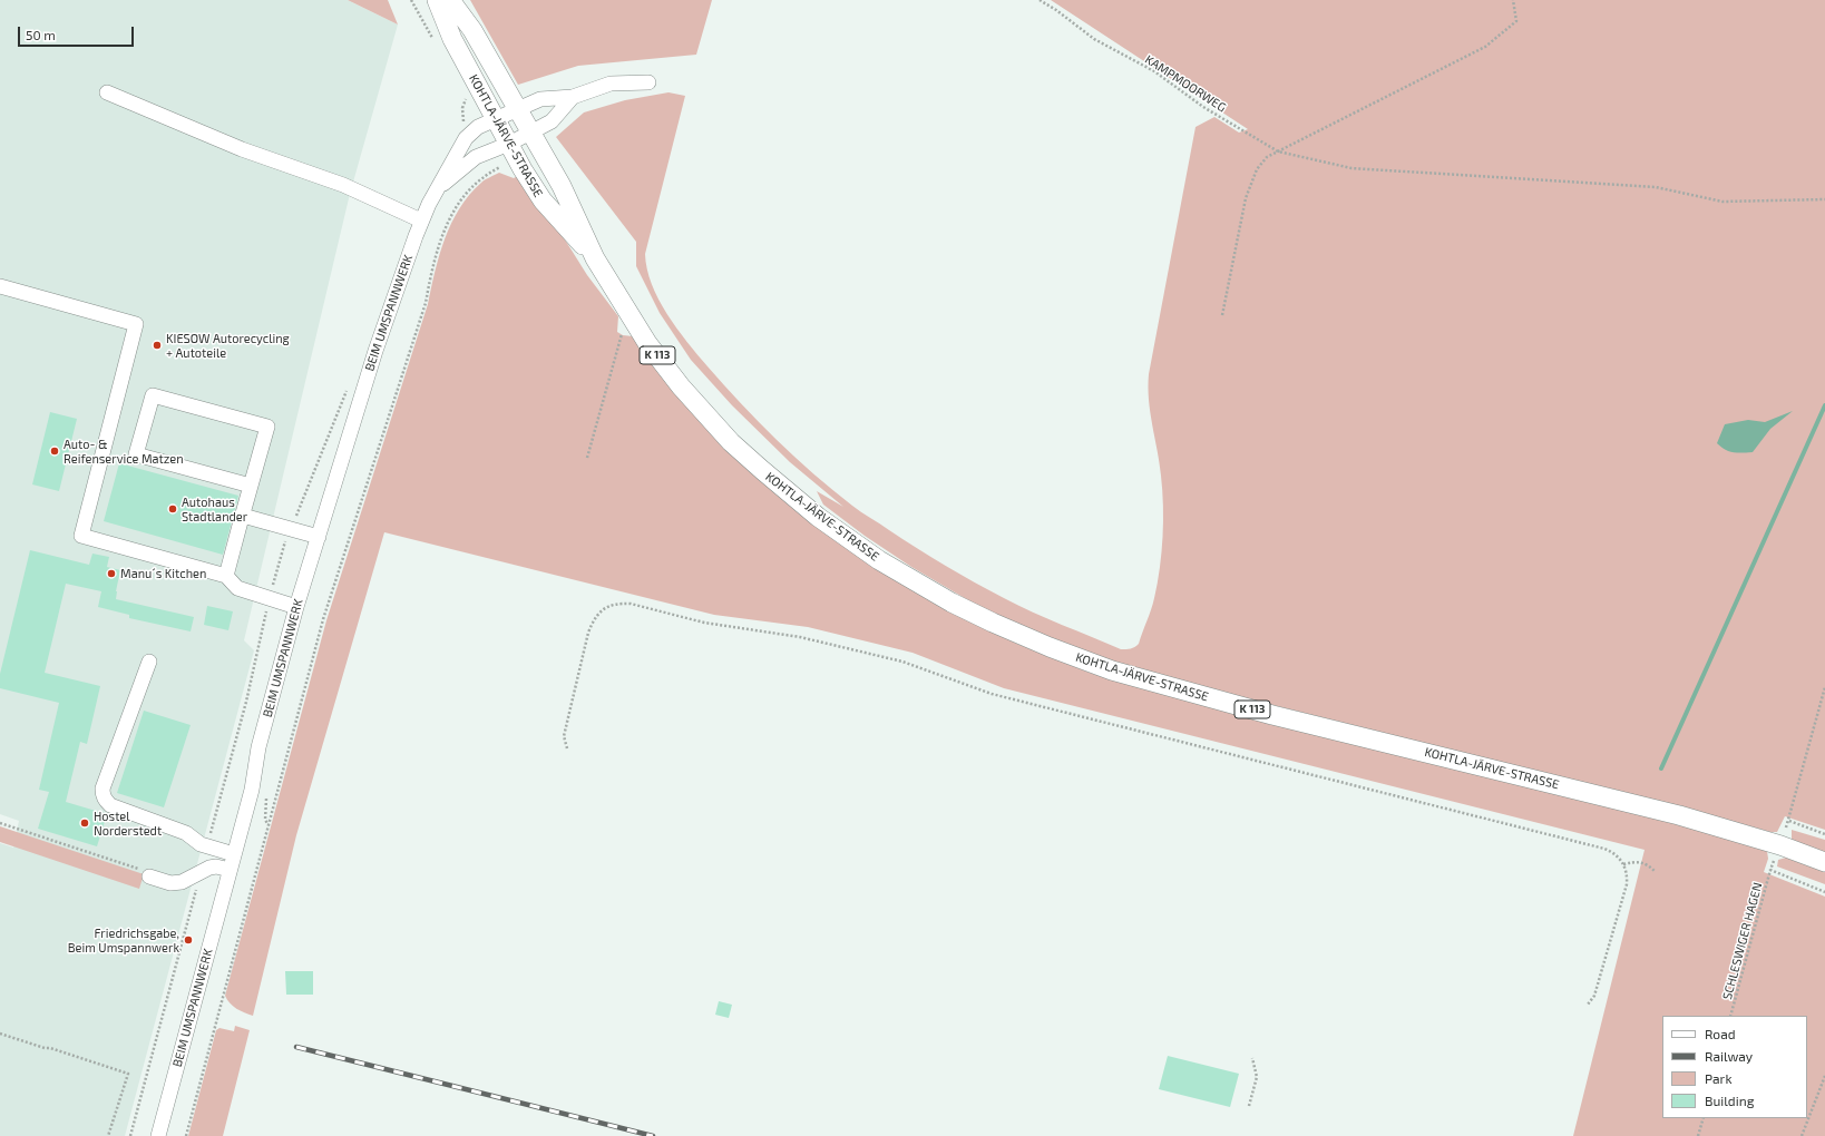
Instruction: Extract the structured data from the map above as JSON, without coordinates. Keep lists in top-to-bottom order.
{
  "streets": {
    "main road": ["KOHTLA-JÄRVE-STRASSE", "K 113"],
    "street": ["BEIM UMSPANNWERK"],
    "path": ["KAMPMOORWEG", "SCHLESWIGER HAGEN"]
  },
  "crossings": [
    ["KOHTLA-JÄRVE-STRASSE", "BEIM UMSPANNWERK"]
  ],
  "places": [
    "KIESOW Autorecycling + Autoteile",
    "Auto- & Reifenservice Matzen",
    "Autohaus Stadtlander",
    "Manu´s Kitchen",
    "Hostel Norderstedt",
    "Friedrichsgabe, Beim Umspannwerk"
  ],
  "legend": [
    "Road",
    "Railway",
    "Park",
    "Building"
  ],
  "scale_bar": "50 m"
}
